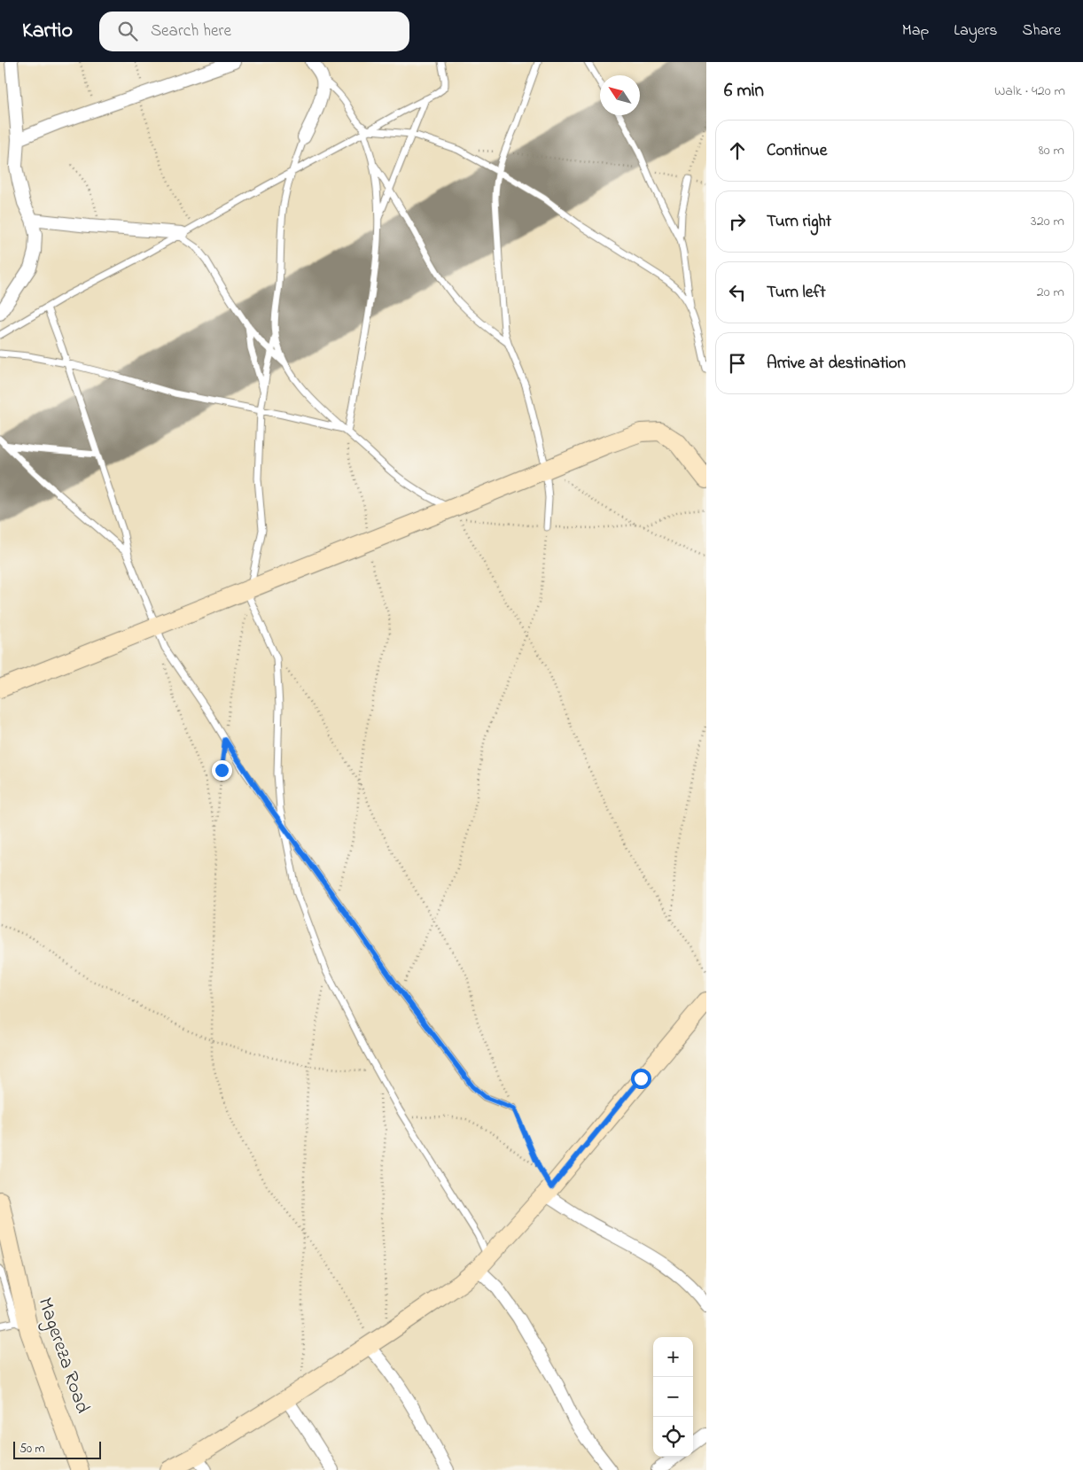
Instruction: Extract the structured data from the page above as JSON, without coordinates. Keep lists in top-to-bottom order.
{
  "streets": {
    "street": ["Magereza Road"]
  },
  "scale_bar": "50 m",
  "north": "top left",
  "page": {
    "header": "Kartio",
    "search": "Search here",
    "nav": ["Map", "Layers", "Share"],
    "heading": ["6 min", "Walk · 420 m"],
    "list": [
      ["Continue", "80 m"],
      ["Turn right", "320 m"],
      ["Turn left", "20 m"],
      "Arrive at destination"
    ],
    "map_buttons": ["+", "−"],
    "scale": "50 m"
  }
}
